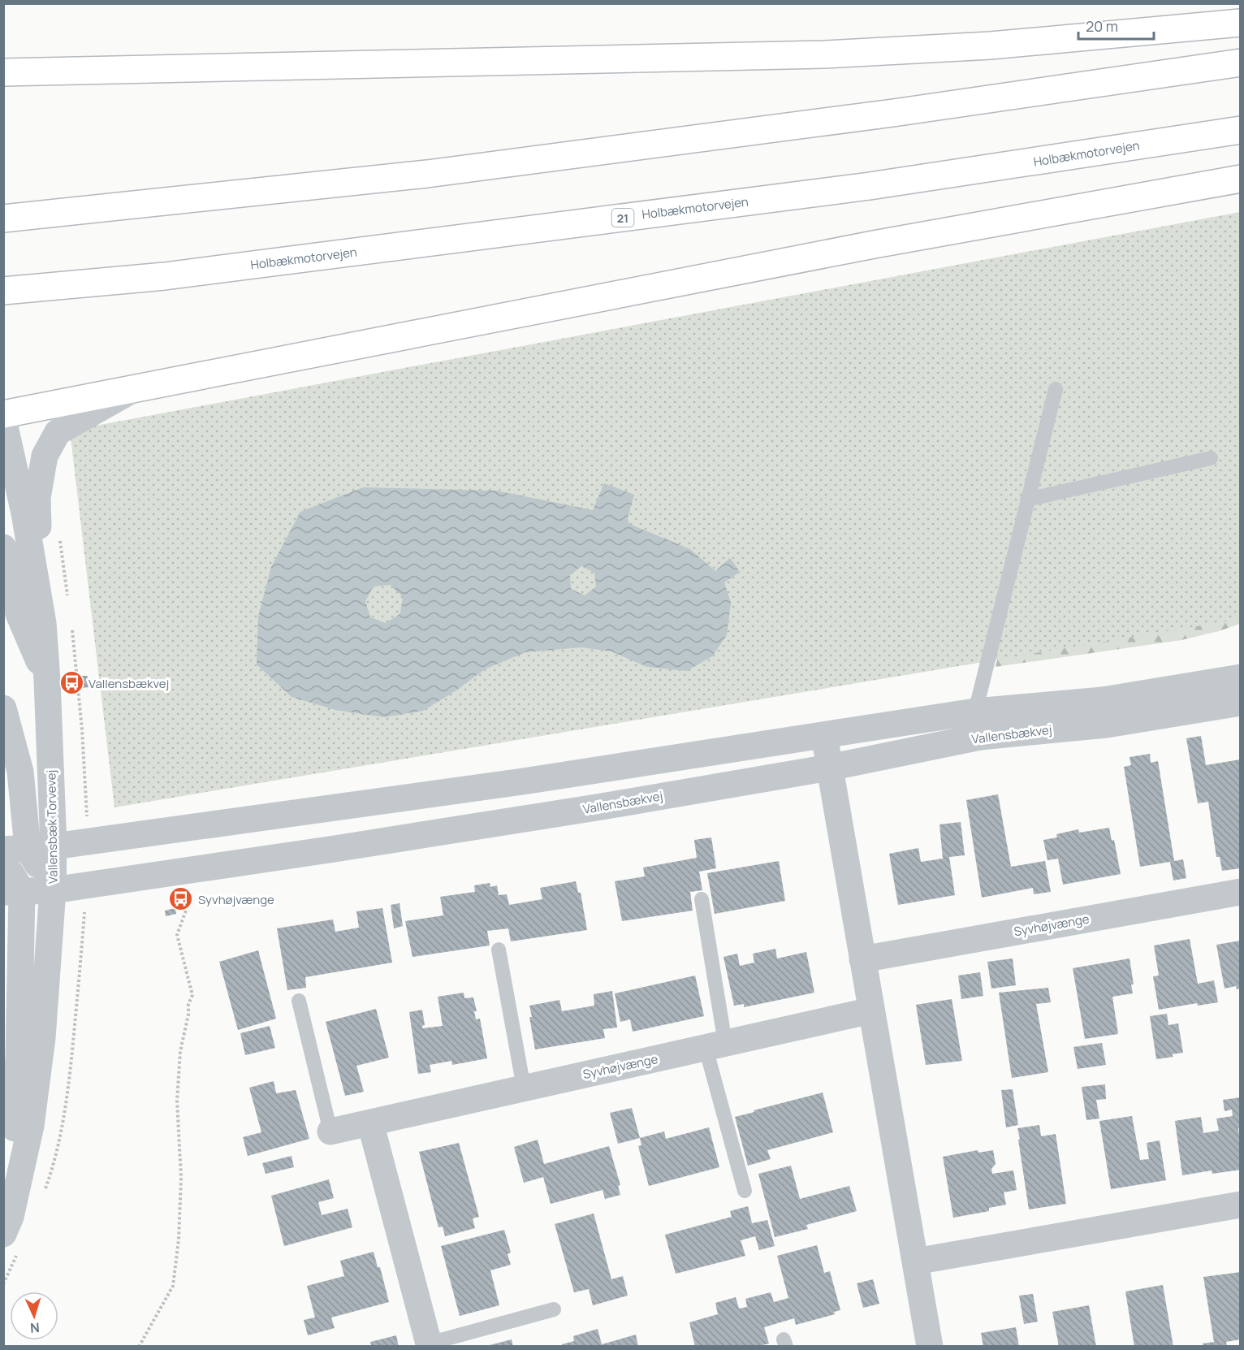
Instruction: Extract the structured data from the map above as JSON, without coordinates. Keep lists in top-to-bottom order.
{
  "streets": {
    "highway": ["Holbækmotorvejen", "21"],
    "street": ["Vallensbækvej", "Vallensbæk Torvevej", "Syvhøjvænge"]
  },
  "crossings": [
    ["Vallensbækvej", "Vallensbæk Torvevej"]
  ],
  "places": {
    "bus stop": ["Vallensbækvej", "Syvhøjvænge"]
  },
  "scale_bar": "20 m",
  "north": "bottom"
}
